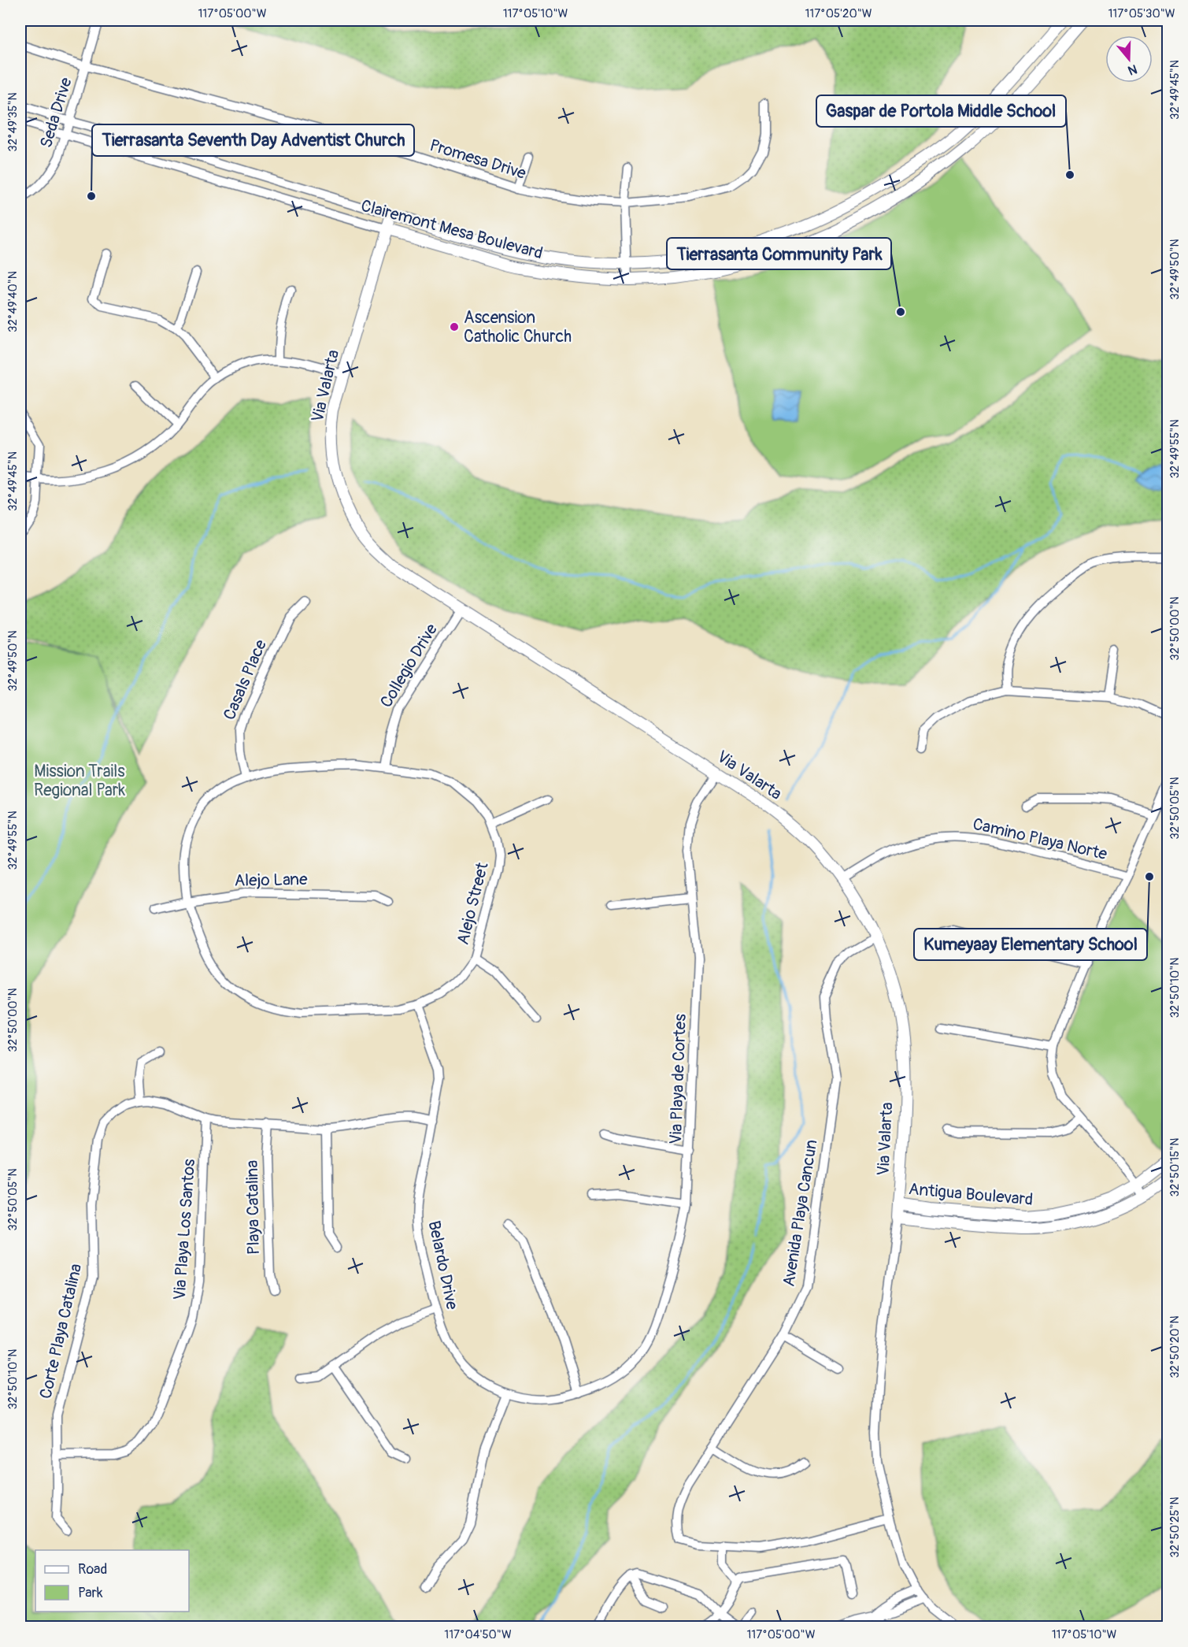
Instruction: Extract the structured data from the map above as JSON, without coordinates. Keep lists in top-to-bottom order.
{
  "streets": {
    "main road": ["Clairemont Mesa Boulevard", "Via Valarta", "Antigua Boulevard"],
    "street": [
      "Seda Drive",
      "Promesa Drive",
      "Collegio Drive",
      "Casals Place",
      "Camino Playa Norte",
      "Alejo Lane",
      "Alejo Street",
      "Via Playa de Cortes",
      "Playa Catalina",
      "Avenida Playa Cancun",
      "Via Playa Los Santos",
      "Belardo Drive",
      "Corte Playa Catalina"
    ]
  },
  "crossings": [
    ["Seda Drive", "Promesa Drive"],
    ["Seda Drive", "Clairemont Mesa Boulevard"],
    ["Clairemont Mesa Boulevard", "Via Valarta"],
    ["Via Valarta", "Collegio Drive"],
    ["Via Valarta", "Camino Playa Norte"],
    ["Via Valarta", "Via Playa de Cortes"],
    ["Via Valarta", "Antigua Boulevard"],
    ["Via Valarta", "Avenida Playa Cancun"],
    ["Collegio Drive", "Alejo Street"],
    ["Casals Place", "Alejo Street"],
    ["Alejo Lane", "Alejo Street"],
    ["Alejo Street", "Belardo Drive"],
    ["Via Playa de Cortes", "Belardo Drive"],
    ["Via Playa Los Santos", "Corte Playa Catalina"]
  ],
  "parks": ["Mission Trails Regional Park"],
  "places": [
    "Gaspar de Portola Middle School",
    "Tierrasanta Seventh Day Adventist Church",
    "Tierrasanta Community Park",
    "Ascension Catholic Church",
    "Kumeyaay Elementary School"
  ],
  "legend": ["Road", "Park"],
  "north": "bottom",
  "coordinates": [
    "117°05'00\"W",
    "117°05'10\"W",
    "117°05'20\"W",
    "117°05'30\"W",
    "32°49'45\"N",
    "32°49'35\"N",
    "32°49'50\"N",
    "32°49'40\"N",
    "32°49'55\"N",
    "32°50'00\"N",
    "32°50'05\"N",
    "32°50'10\"N",
    "32°50'15\"N",
    "32°50'20\"N",
    "32°50'25\"N",
    "117°04'50\"W"
  ]
}
